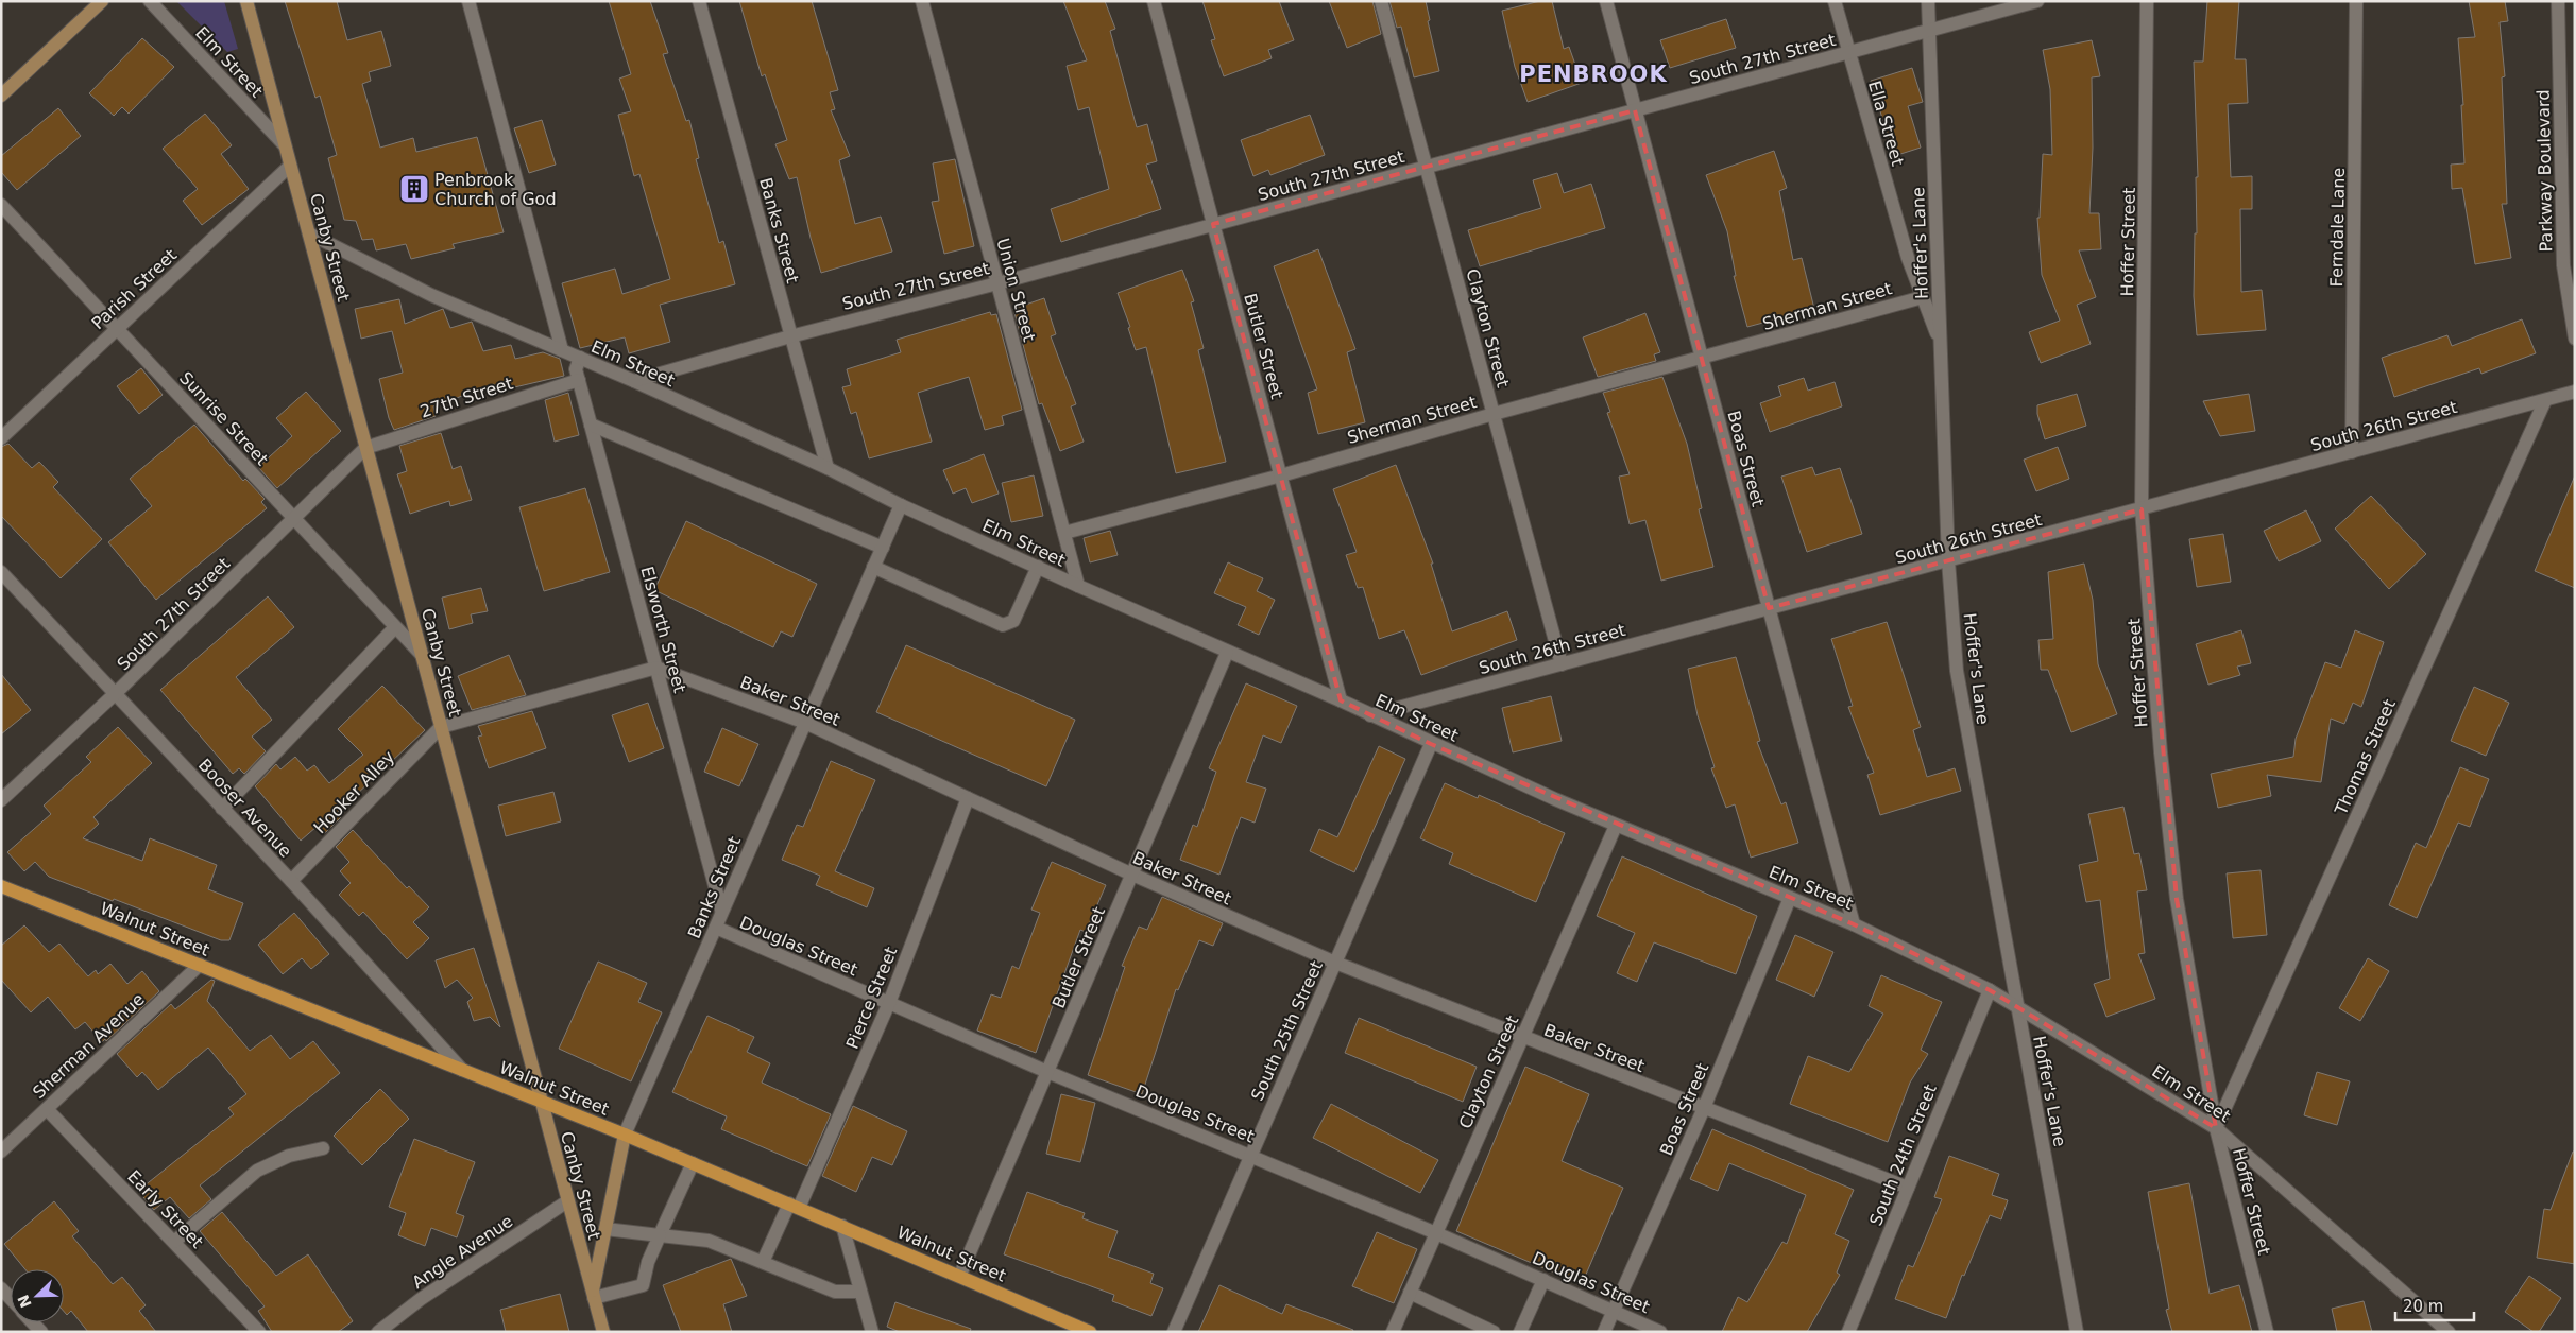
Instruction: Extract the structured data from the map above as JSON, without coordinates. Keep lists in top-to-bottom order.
{
  "streets": {
    "main road": ["Banks Street", "Canby Street", "Walnut Street"],
    "street": [
      "South 27th Street",
      "Elm Street",
      "Ella Street",
      "Parkway Boulevard",
      "Ferndale Lane",
      "Hoffer Street",
      "Hoffer's Lane",
      "Parish Street",
      "Union Street",
      "Sherman Street",
      "Clayton Street",
      "Butler Street",
      "27th Street",
      "Sunrise Street",
      "South 26th Street",
      "Boas Street",
      "Elsworth Street",
      "Baker Street",
      "Thomas Street",
      "Hooker Alley",
      "Booser Avenue",
      "Douglas Street",
      "Pierce Street",
      "South 25th Street",
      "Sherman Avenue",
      "South 24th Street",
      "Early Street",
      "Angle Avenue"
    ]
  },
  "crossings": [
    ["South 27th Street", "Elm Street"],
    ["South 27th Street", "Ella Street"],
    ["South 27th Street", "Banks Street"],
    ["South 27th Street", "Hoffer's Lane"],
    ["South 27th Street", "Canby Street"],
    ["South 27th Street", "Union Street"],
    ["South 27th Street", "Clayton Street"],
    ["South 27th Street", "Butler Street"],
    ["South 27th Street", "27th Street"],
    ["South 27th Street", "Sunrise Street"],
    ["South 27th Street", "Boas Street"],
    ["South 27th Street", "Booser Avenue"],
    ["Elm Street", "Banks Street"],
    ["Elm Street", "Hoffer Street"],
    ["Elm Street", "Hoffer's Lane"],
    ["Elm Street", "Canby Street"],
    ["Elm Street", "Union Street"],
    ["Elm Street", "Clayton Street"],
    ["Elm Street", "Butler Street"],
    ["Elm Street", "South 26th Street"],
    ["Elm Street", "Boas Street"],
    ["Elm Street", "Elsworth Street"],
    ["Elm Street", "Thomas Street"],
    ["Elm Street", "South 25th Street"],
    ["Elm Street", "South 24th Street"],
    ["Ella Street", "Hoffer's Lane"],
    ["Ella Street", "Sherman Street"],
    ["Ferndale Lane", "South 26th Street"],
    ["Banks Street", "Canby Street"],
    ["Banks Street", "Elsworth Street"],
    ["Banks Street", "Baker Street"],
    ["Banks Street", "Walnut Street"],
    ["Banks Street", "Douglas Street"],
    ["Hoffer Street", "South 26th Street"],
    ["Hoffer Street", "Thomas Street"],
    ["Hoffer's Lane", "South 26th Street"],
    ["Canby Street", "Parish Street"],
    ["Canby Street", "27th Street"],
    ["Canby Street", "Sunrise Street"],
    ["Canby Street", "Hooker Alley"],
    ["Canby Street", "Walnut Street"],
    ["Canby Street", "Angle Avenue"],
    ["Parish Street", "Sunrise Street"],
    ["Union Street", "Sherman Street"],
    ["Sherman Street", "Clayton Street"],
    ["Sherman Street", "Butler Street"],
    ["Sherman Street", "Boas Street"],
    ["Clayton Street", "South 26th Street"],
    ["Clayton Street", "Baker Street"],
    ["Clayton Street", "Douglas Street"],
    ["Butler Street", "Baker Street"],
    ["Butler Street", "Walnut Street"],
    ["Butler Street", "Douglas Street"],
    ["27th Street", "Elsworth Street"],
    ["South 26th Street", "Boas Street"],
    ["South 26th Street", "Thomas Street"],
    ["Boas Street", "Baker Street"],
    ["Boas Street", "Douglas Street"],
    ["Elsworth Street", "Baker Street"],
    ["Baker Street", "Pierce Street"],
    ["Baker Street", "South 25th Street"],
    ["Baker Street", "South 24th Street"],
    ["Hooker Alley", "Booser Avenue"],
    ["Booser Avenue", "Walnut Street"],
    ["Walnut Street", "Pierce Street"],
    ["Walnut Street", "Sherman Avenue"],
    ["Douglas Street", "Pierce Street"],
    ["Douglas Street", "South 25th Street"],
    ["Sherman Avenue", "Early Street"]
  ],
  "districts": ["PENBROOK"],
  "places": {
    "building": ["Penbrook Church of God"]
  },
  "scale_bar": "20 m",
  "north": "bottom left"
}
